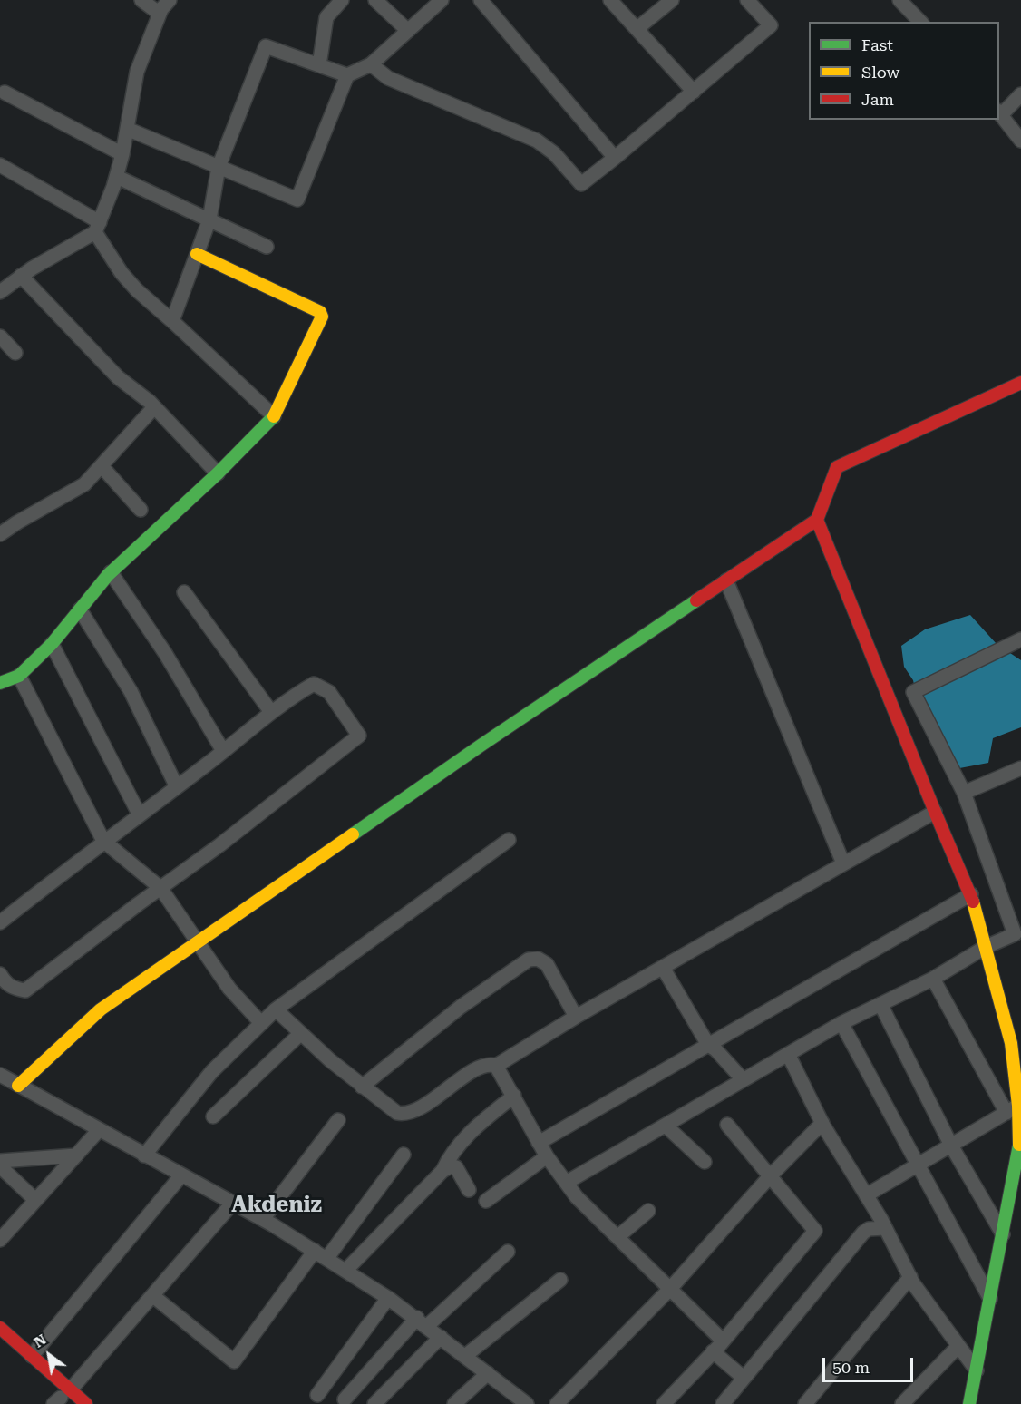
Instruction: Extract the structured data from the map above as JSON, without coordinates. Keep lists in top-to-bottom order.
{
  "districts": ["Akdeniz"],
  "legend": ["Fast", "Slow", "Jam"],
  "scale_bar": "50 m",
  "north": "top left"
}
